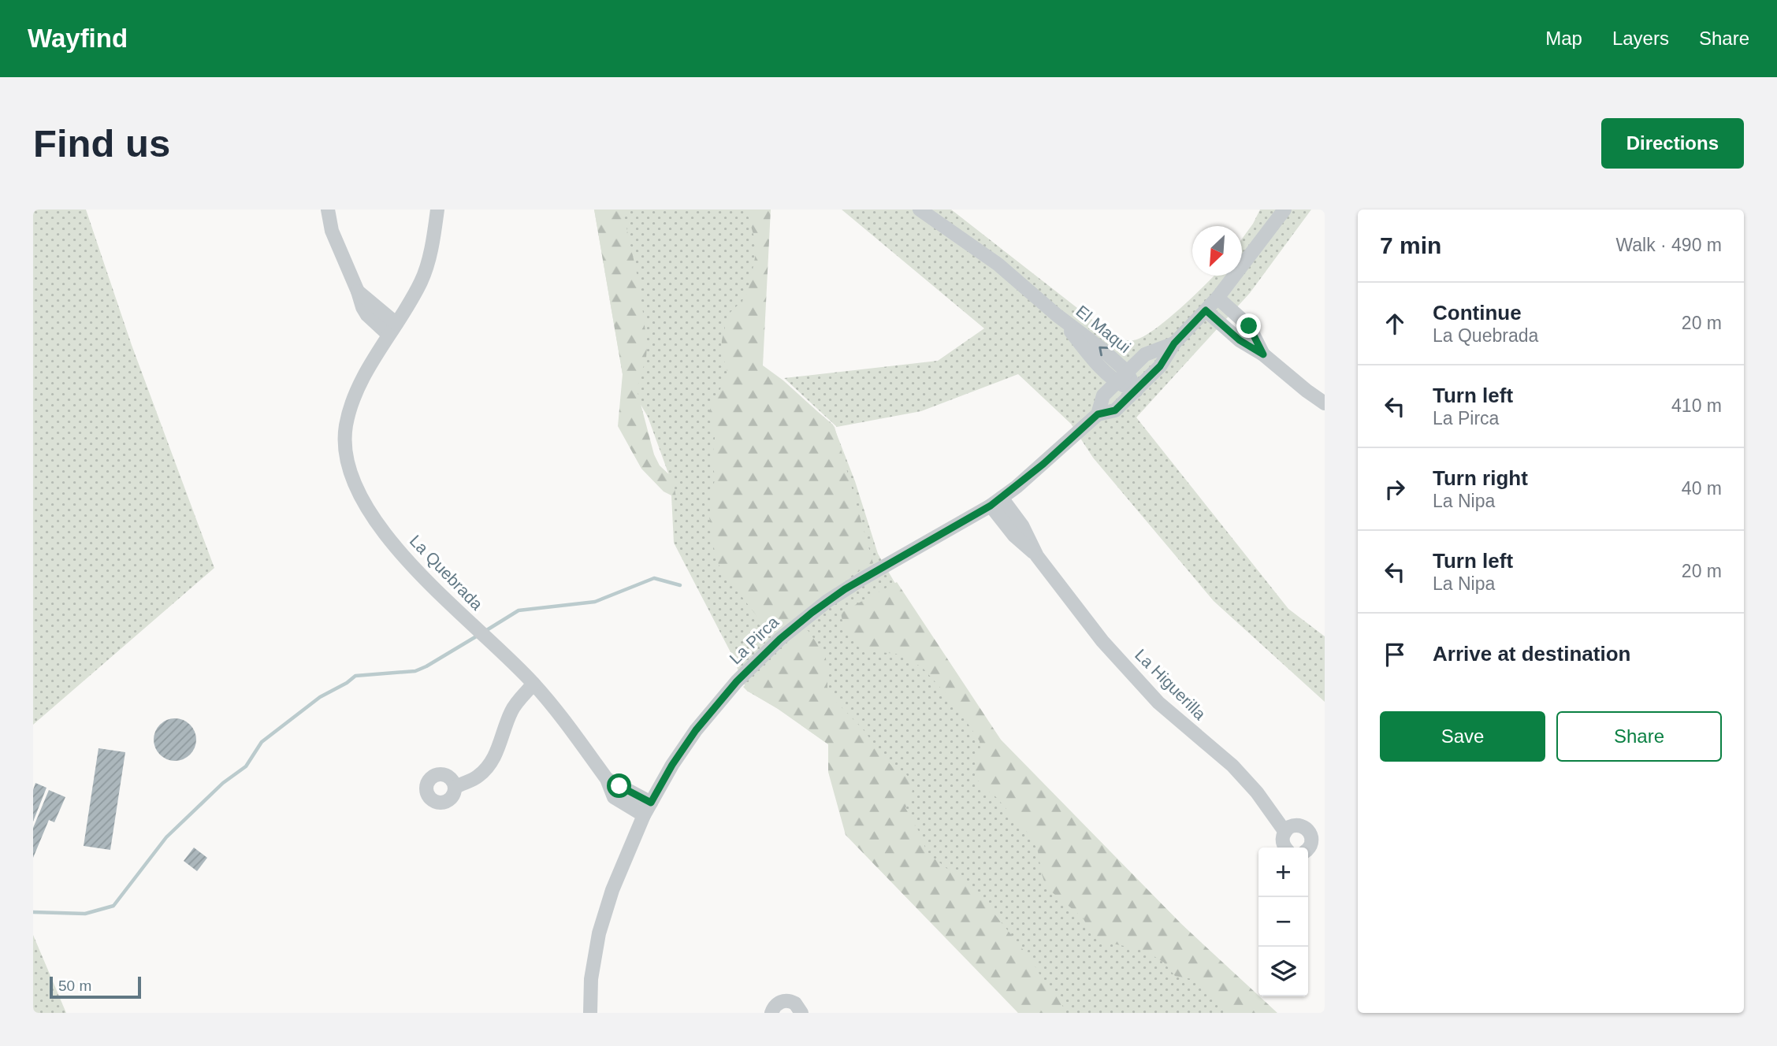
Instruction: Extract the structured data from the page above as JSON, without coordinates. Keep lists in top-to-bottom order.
{
  "streets": {
    "street": [
      "El Maqui",
      "La Quebrada",
      "La Pirca",
      "La Higuerilla"
    ]
  },
  "crossings": [
    ["El Maqui", "La Pirca"],
    ["La Quebrada", "La Pirca"],
    ["La Pirca", "La Higuerilla"]
  ],
  "scale_bar": "50 m",
  "north": "bottom left",
  "page": {
    "header": "Wayfind",
    "nav": ["Map", "Layers", "Share"],
    "buttons": [
      "Directions",
      ["Save", "Share"]
    ],
    "title": "Find us",
    "heading": ["7 min", "Walk · 490 m"],
    "list": [
      ["Continue", "La Quebrada", "20 m"],
      ["Turn left", "La Pirca", "410 m"],
      ["Turn right", "La Nipa", "40 m"],
      ["Turn left", "La Nipa", "20 m"],
      "Arrive at destination"
    ],
    "map_buttons": ["+", "−"],
    "scale": "50 m"
  }
}
